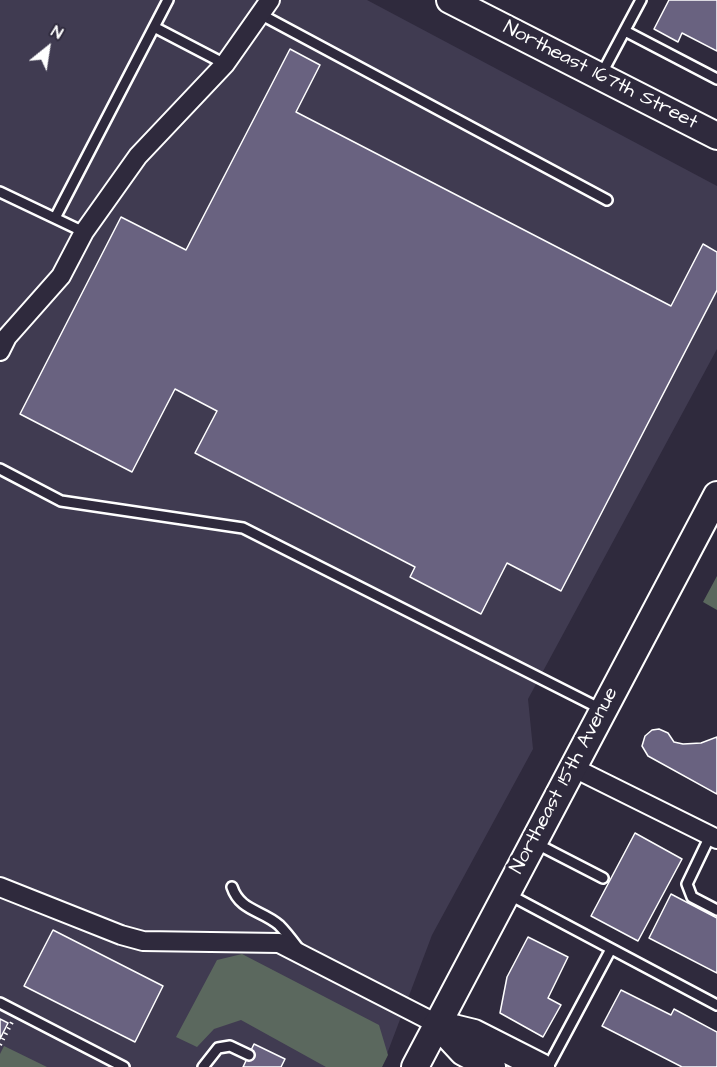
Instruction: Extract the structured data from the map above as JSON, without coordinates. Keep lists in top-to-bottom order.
{
  "streets": {
    "street": ["Northeast 167th Street", "Northeast 15th Avenue"]
  },
  "north": "top right"
}
